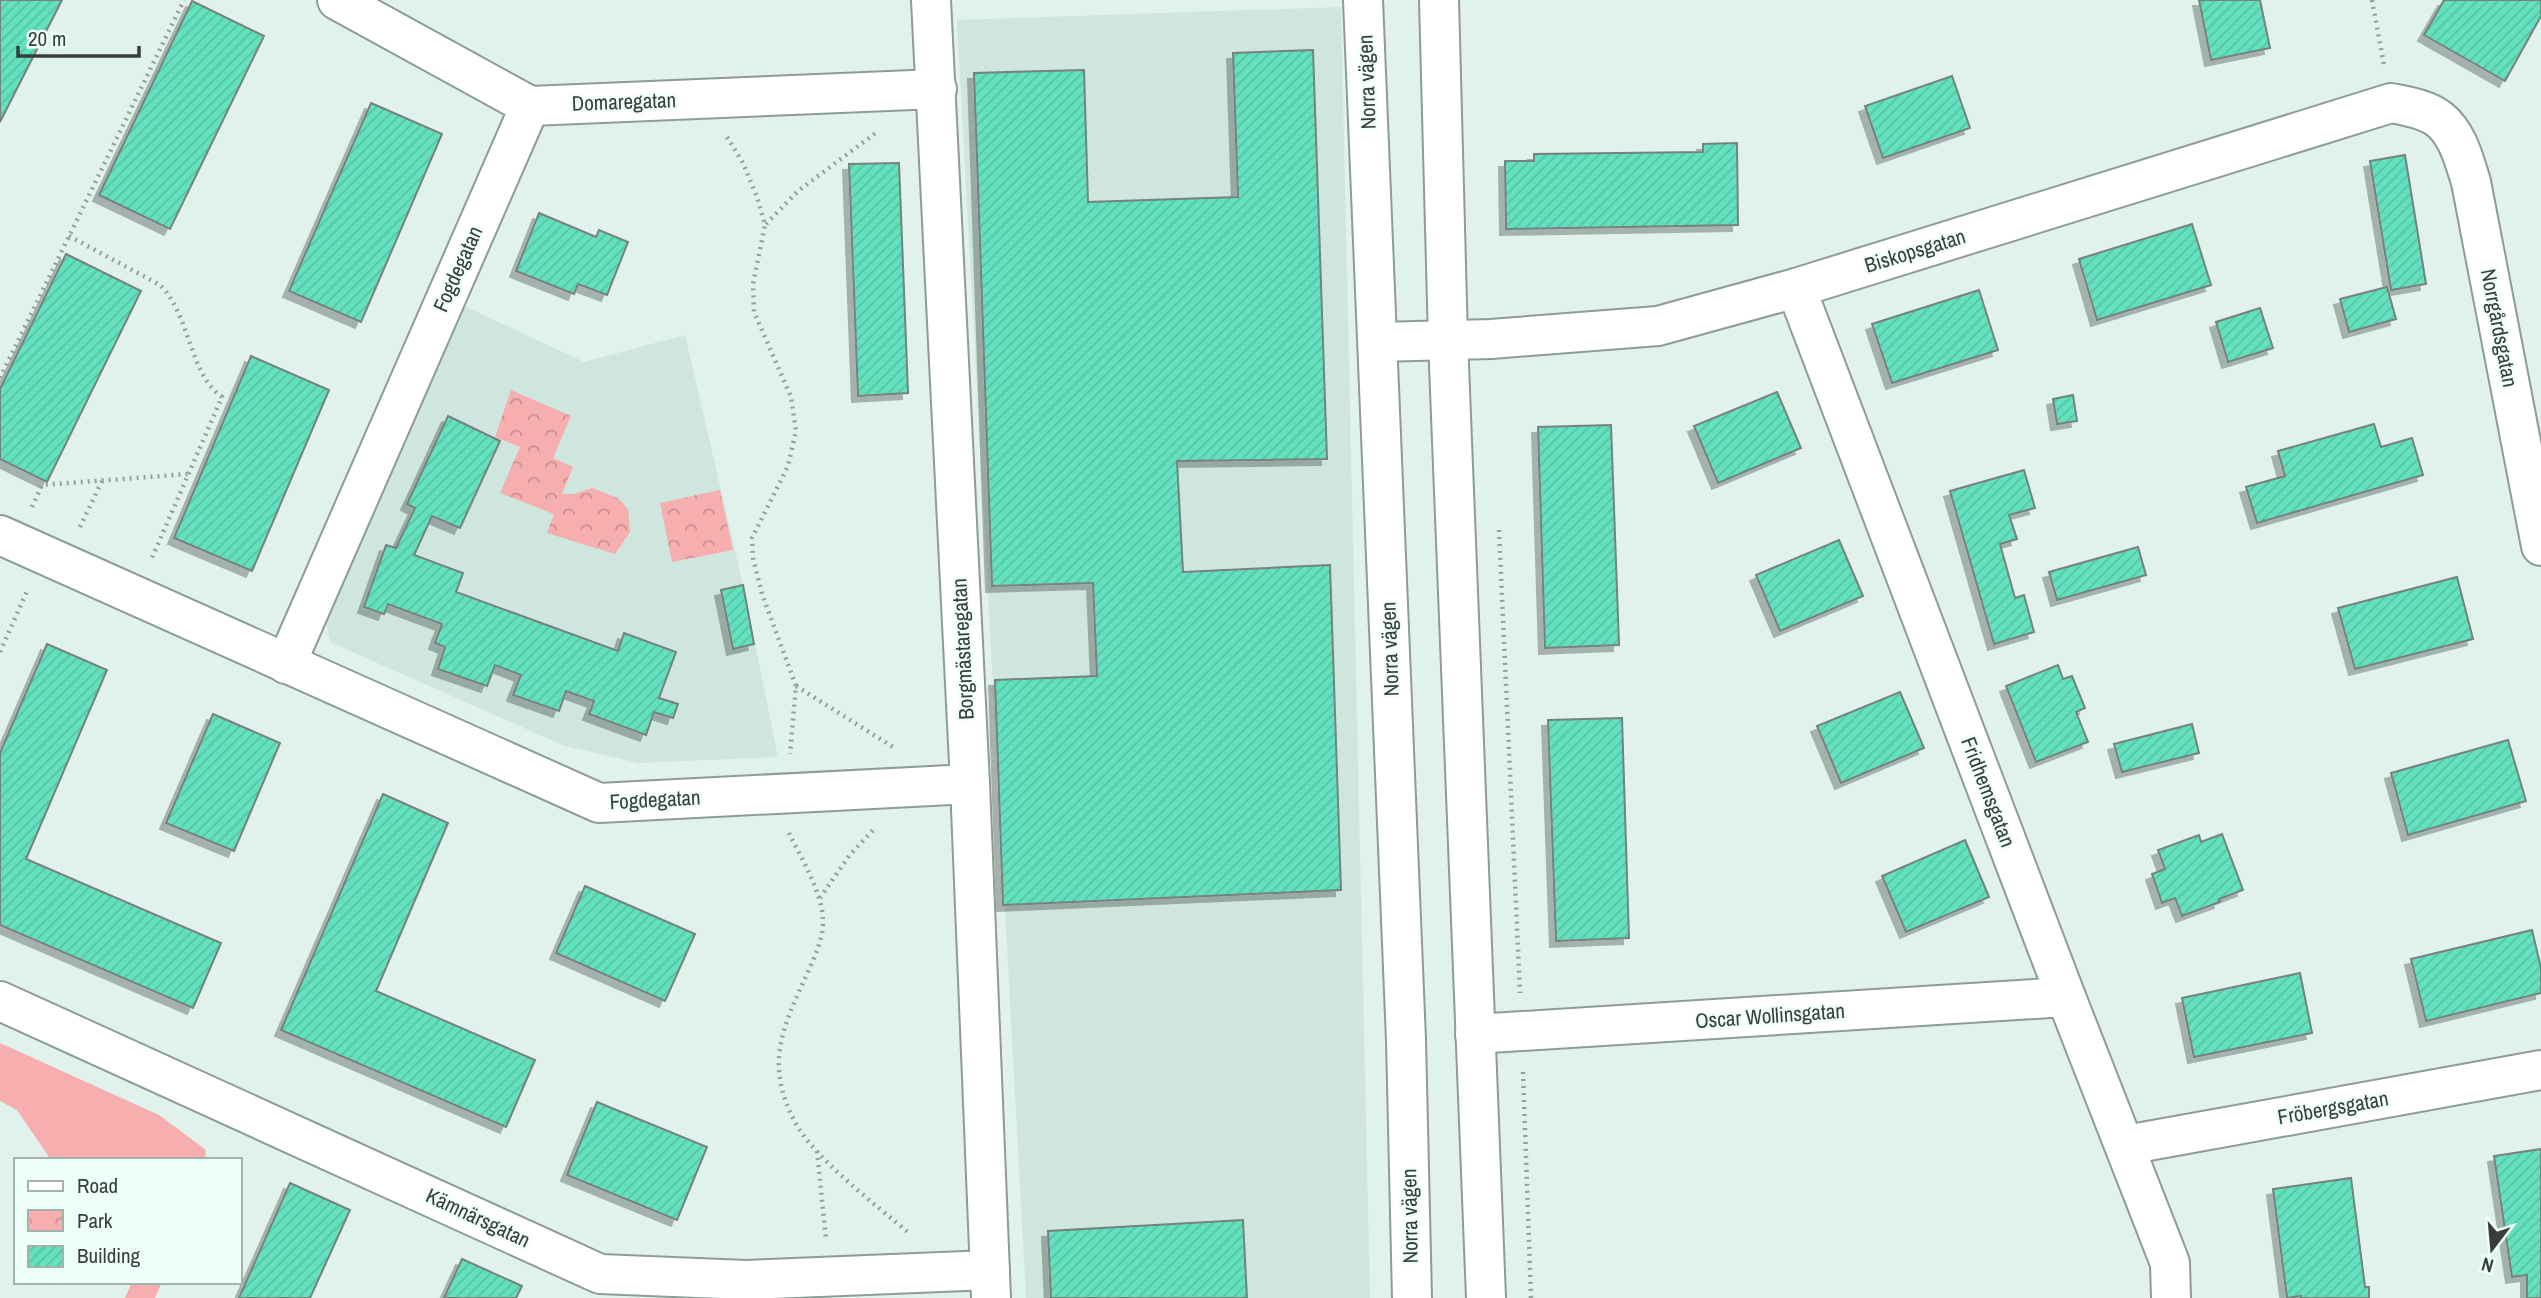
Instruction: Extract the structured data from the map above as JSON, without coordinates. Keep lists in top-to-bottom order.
{
  "streets": {
    "street": [
      "Norra vägen",
      "Domaregatan",
      "Biskopsgatan",
      "Fogdegatan",
      "Norrgårdsgatan",
      "Borgmästaregatan",
      "Fridhemsgatan",
      "Oscar Wollinsgatan",
      "Fröbergsgatan",
      "Kämnärsgatan"
    ]
  },
  "crossings": [
    ["Norra vägen", "Biskopsgatan"],
    ["Domaregatan", "Fogdegatan"],
    ["Domaregatan", "Borgmästaregatan"],
    ["Biskopsgatan", "Norrgårdsgatan"],
    ["Biskopsgatan", "Fridhemsgatan"],
    ["Fogdegatan", "Borgmästaregatan"],
    ["Borgmästaregatan", "Kämnärsgatan"],
    ["Fridhemsgatan", "Oscar Wollinsgatan"],
    ["Fridhemsgatan", "Fröbergsgatan"]
  ],
  "legend": ["Road", "Park", "Building"],
  "scale_bar": "20 m",
  "north": "bottom"
}
